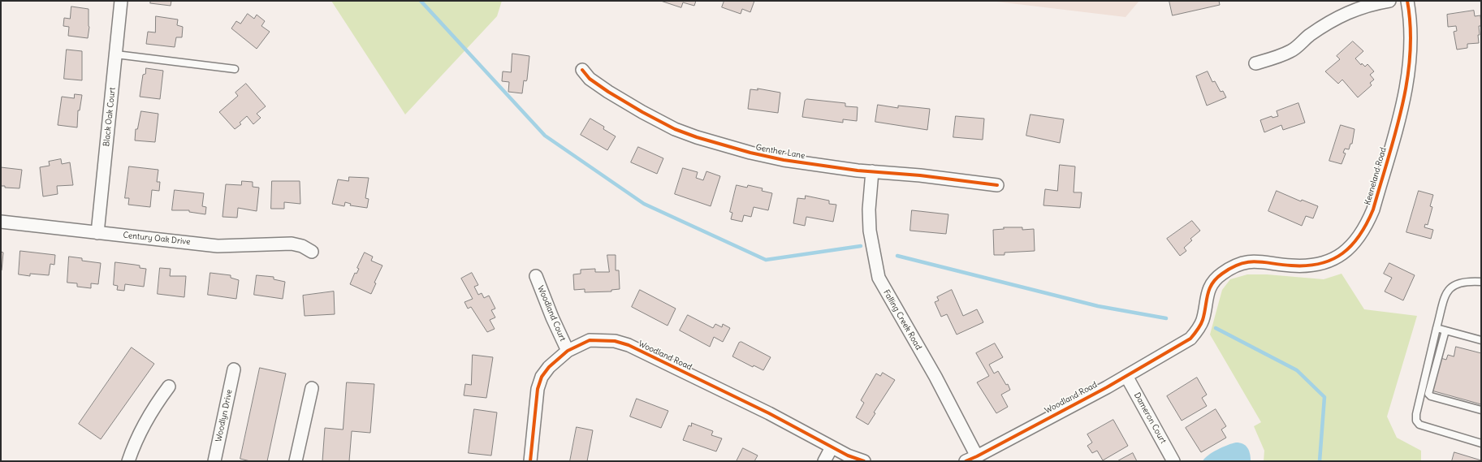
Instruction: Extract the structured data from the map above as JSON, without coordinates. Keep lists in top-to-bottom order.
{
  "streets": {
    "street": [
      "Black Oak Court",
      "Genther Lane",
      "Keeneland Road",
      "Century Oak Drive",
      "Woodland Court",
      "Falling Creek Road",
      "Woodland Road",
      "Woodlyn Drive",
      "Dameron Court"
    ]
  },
  "crossings": [
    ["Black Oak Court", "Century Oak Drive"],
    ["Genther Lane", "Falling Creek Road"],
    ["Keeneland Road", "Woodland Road"],
    ["Woodland Court", "Woodland Road"],
    ["Falling Creek Road", "Woodland Road"],
    ["Woodland Road", "Dameron Court"]
  ]
}
